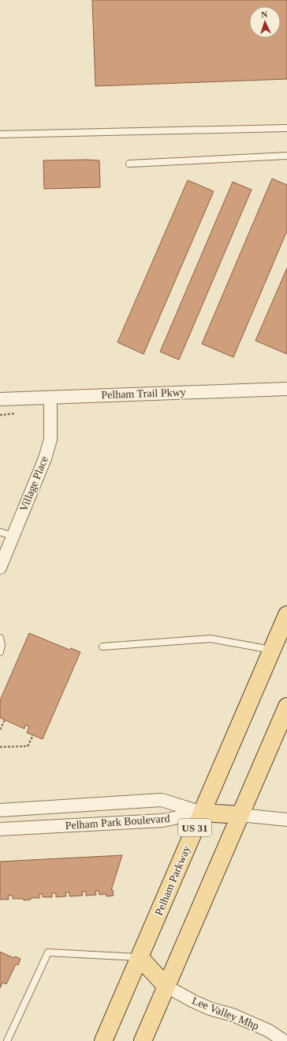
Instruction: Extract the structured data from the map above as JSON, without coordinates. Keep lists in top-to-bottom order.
{
  "streets": {
    "main road": ["US 31", "Pelham Parkway"],
    "street": [
      "Pelham Trail Pkwy",
      "Village Place",
      "Pelham Park Boulevard",
      "Lee Valley Mhp"
    ]
  },
  "crossings": [
    ["Pelham Trail Pkwy", "Village Place"],
    ["Pelham Park Boulevard", "Pelham Parkway"]
  ],
  "north": "top"
}
